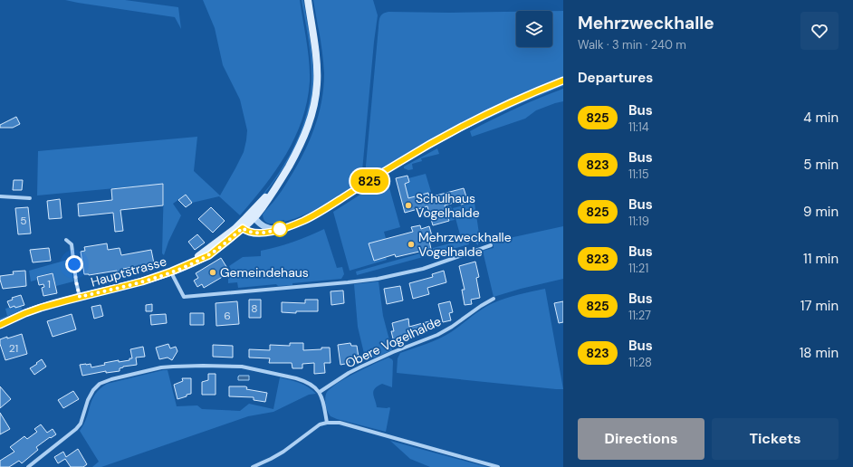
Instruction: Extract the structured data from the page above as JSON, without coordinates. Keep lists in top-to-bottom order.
{
  "streets": {
    "main road": ["Hauptstrasse"],
    "street": ["Obere Vogelhalde"]
  },
  "places": ["Schulhaus Vogelhalde", "Mehrzweckhalle Vogelhalde", "Gemeindehaus"],
  "lines": ["bus line 825"],
  "house_numbers": [
    "5",
    "1",
    "8",
    "6",
    "21"
  ],
  "page": {
    "on_map": "825",
    "heading": [
      ["Mehrzweckhalle", "Walk · 3 min · 240 m"],
      "Departures"
    ],
    "list": [
      {
        "mark": "825",
        "name": "Bus",
        "note": "11:14",
        "value": "4 min"
      },
      {
        "mark": "823",
        "name": "Bus",
        "note": "11:15",
        "value": "5 min"
      },
      {
        "mark": "825",
        "name": "Bus",
        "note": "11:19",
        "value": "9 min"
      },
      {
        "mark": "823",
        "name": "Bus",
        "note": "11:21",
        "value": "11 min"
      },
      {
        "mark": "825",
        "name": "Bus",
        "note": "11:27",
        "value": "17 min"
      },
      {
        "mark": "823",
        "name": "Bus",
        "note": "11:28",
        "value": "18 min"
      }
    ],
    "buttons": ["Directions", "Tickets"]
  }
}
